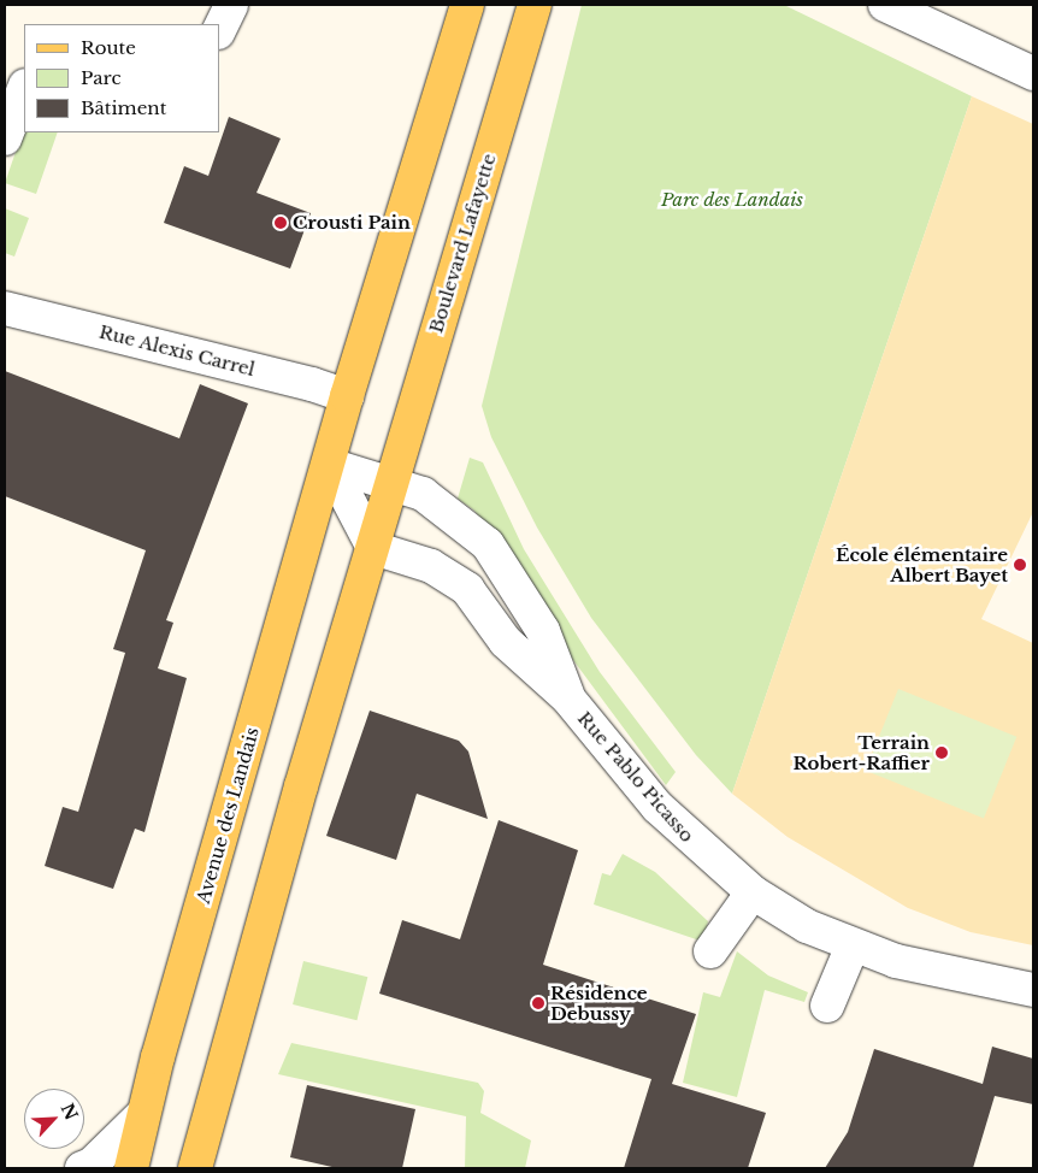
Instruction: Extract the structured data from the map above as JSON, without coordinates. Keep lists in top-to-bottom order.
{
  "streets": {
    "main road": ["Boulevard Lafayette", "Avenue des Landais"],
    "street": ["Rue Alexis Carrel", "Rue Pablo Picasso"]
  },
  "crossings": [
    ["Boulevard Lafayette", "Rue Pablo Picasso"],
    ["Rue Pablo Picasso", "Avenue des Landais"]
  ],
  "parks": ["Parc des Landais"],
  "places": [
    "Crousti Pain",
    "École élémentaire Albert Bayet",
    "Terrain Robert-Raffier",
    "Résidence Debussy"
  ],
  "legend": ["Route", "Parc", "Bâtiment"],
  "north": "top right"
}
